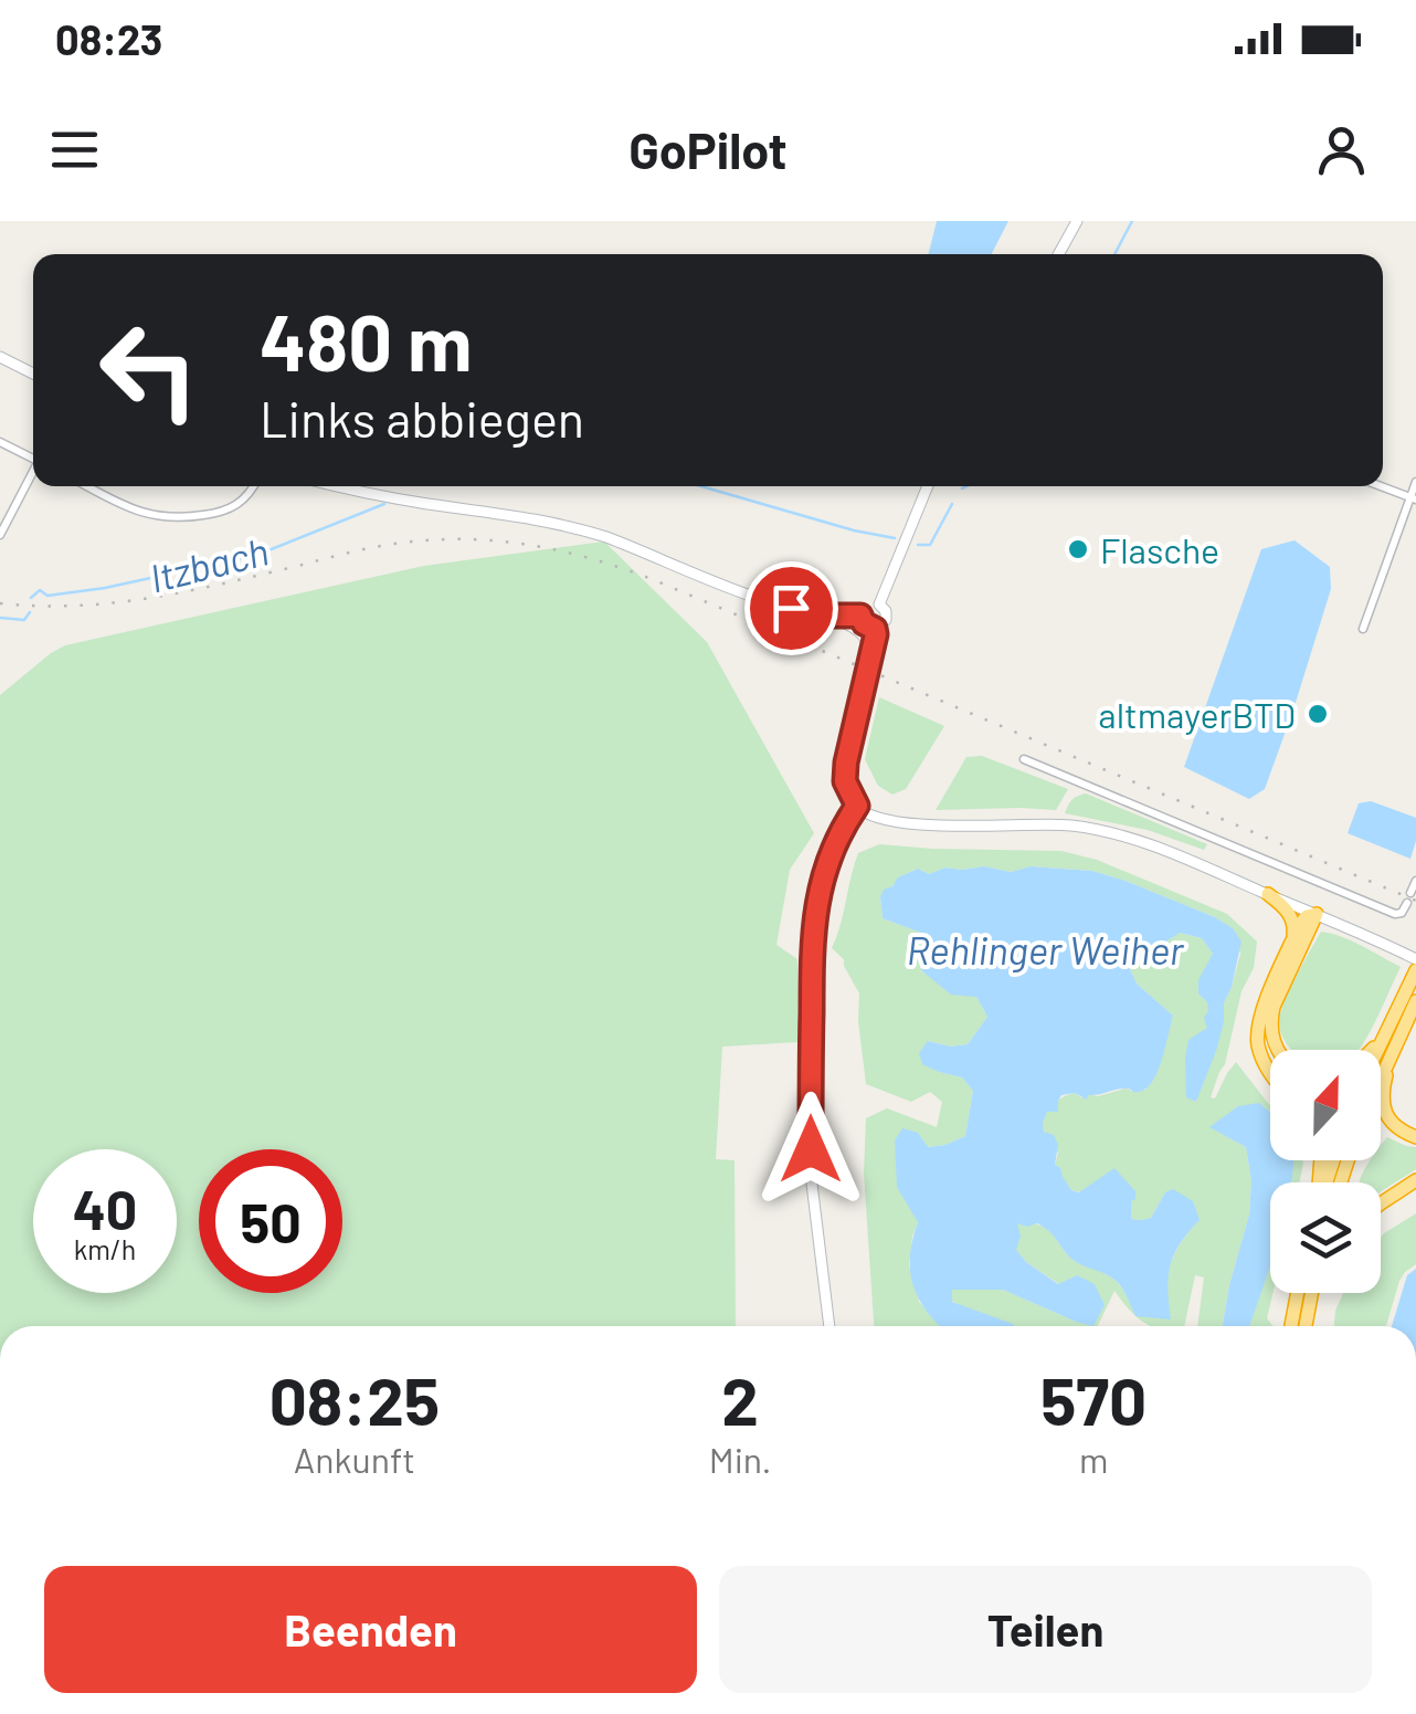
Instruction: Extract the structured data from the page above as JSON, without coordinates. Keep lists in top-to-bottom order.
{
  "water": ["Itzbach", "Rehlinger Weiher"],
  "places": ["Flasche", "altmayerBTD"],
  "north": "top",
  "page": {
    "status": "08:23",
    "header": "GoPilot",
    "turn": ["480 m", "Links abbiegen"],
    "speed": "40 km/h",
    "limit": "50",
    "eta": [
      "08:25",
      "Ankunft",
      "2",
      "Min.",
      "570",
      "m"
    ],
    "buttons": ["Beenden", "Teilen"]
  }
}
